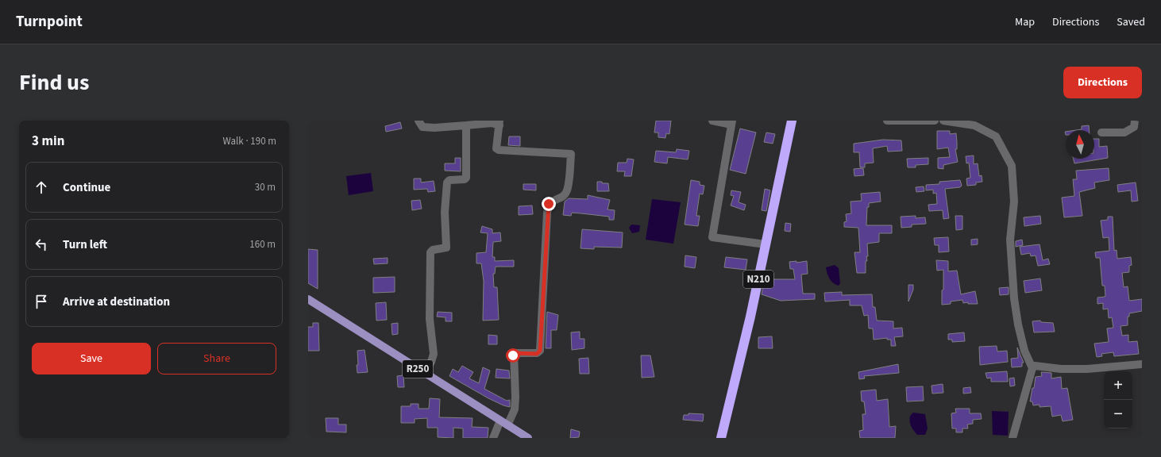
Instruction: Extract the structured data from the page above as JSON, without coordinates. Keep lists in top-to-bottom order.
{
  "streets": {
    "highway": ["N210"],
    "main road": ["R250"]
  },
  "north": "top",
  "page": {
    "header": "Turnpoint",
    "nav": ["Map", "Directions", "Saved"],
    "title": "Find us",
    "buttons": [
      "Directions",
      ["Save", "Share"]
    ],
    "heading": ["3 min", "Walk · 190 m"],
    "list": [
      ["Continue", "30 m"],
      ["Turn left", "160 m"],
      "Arrive at destination"
    ],
    "map_buttons": ["+", "−"]
  }
}
